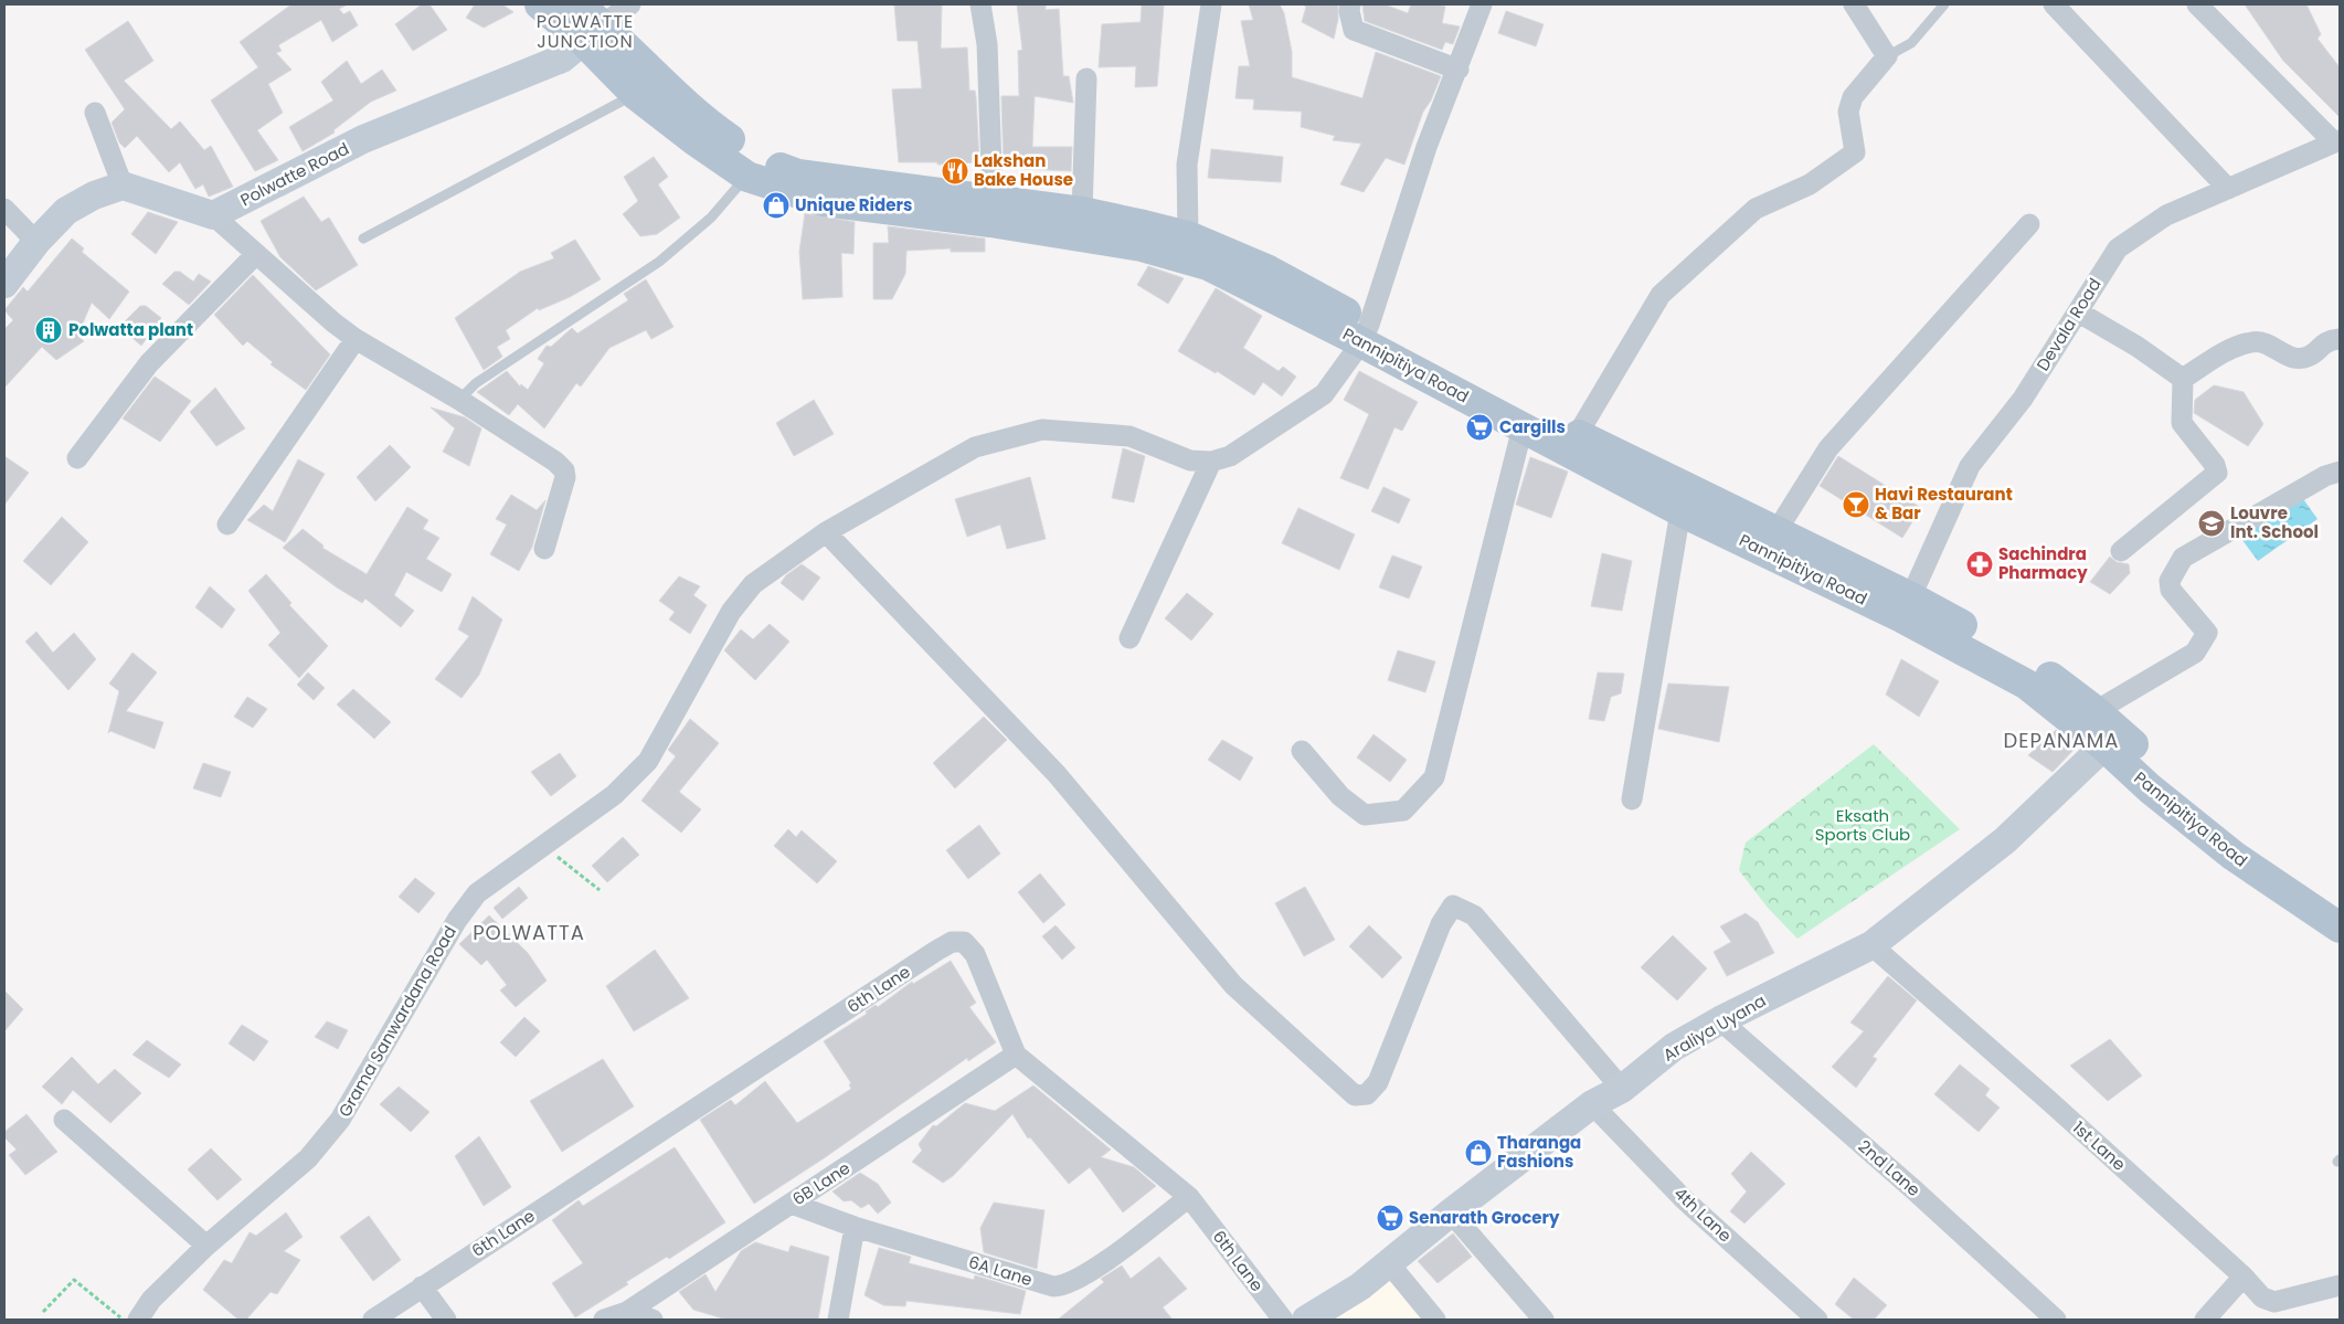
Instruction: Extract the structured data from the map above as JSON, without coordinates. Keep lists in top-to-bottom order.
{
  "streets": {
    "main road": ["Pannipitiya Road"],
    "street": [
      "Polwatte Road",
      "Devala Road",
      "6th Lane",
      "Grama Sanwardana Road",
      "Araliya Uyana",
      "1st Lane",
      "2nd Lane",
      "6B Lane",
      "4th Lane",
      "6A Lane"
    ]
  },
  "crossings": [
    ["Polwatte Road", "Pannipitiya Road"],
    ["Devala Road", "Pannipitiya Road"],
    ["Pannipitiya Road", "Grama Sanwardana Road"],
    ["Pannipitiya Road", "Araliya Uyana"],
    ["6th Lane", "6B Lane"],
    ["6th Lane", "6A Lane"],
    ["Araliya Uyana", "1st Lane"],
    ["Araliya Uyana", "2nd Lane"],
    ["Araliya Uyana", "4th Lane"],
    ["6B Lane", "6A Lane"]
  ],
  "districts": ["POLWATTE JUNCTION", "DEPANAMA", "POLWATTA"],
  "parks": ["Eksath Sports Club"],
  "places": {
    "restaurant": ["Lakshan Bake House"],
    "shop": ["Unique Riders", "Tharanga Fashions"],
    "building": ["Polwatta plant"],
    "supermarket": ["Cargills", "Senarath Grocery"],
    "bar": ["Havi Restaurant & Bar"],
    "school or university": ["Louvre Int. School"],
    "pharmacy": ["Sachindra Pharmacy"]
  }
}
